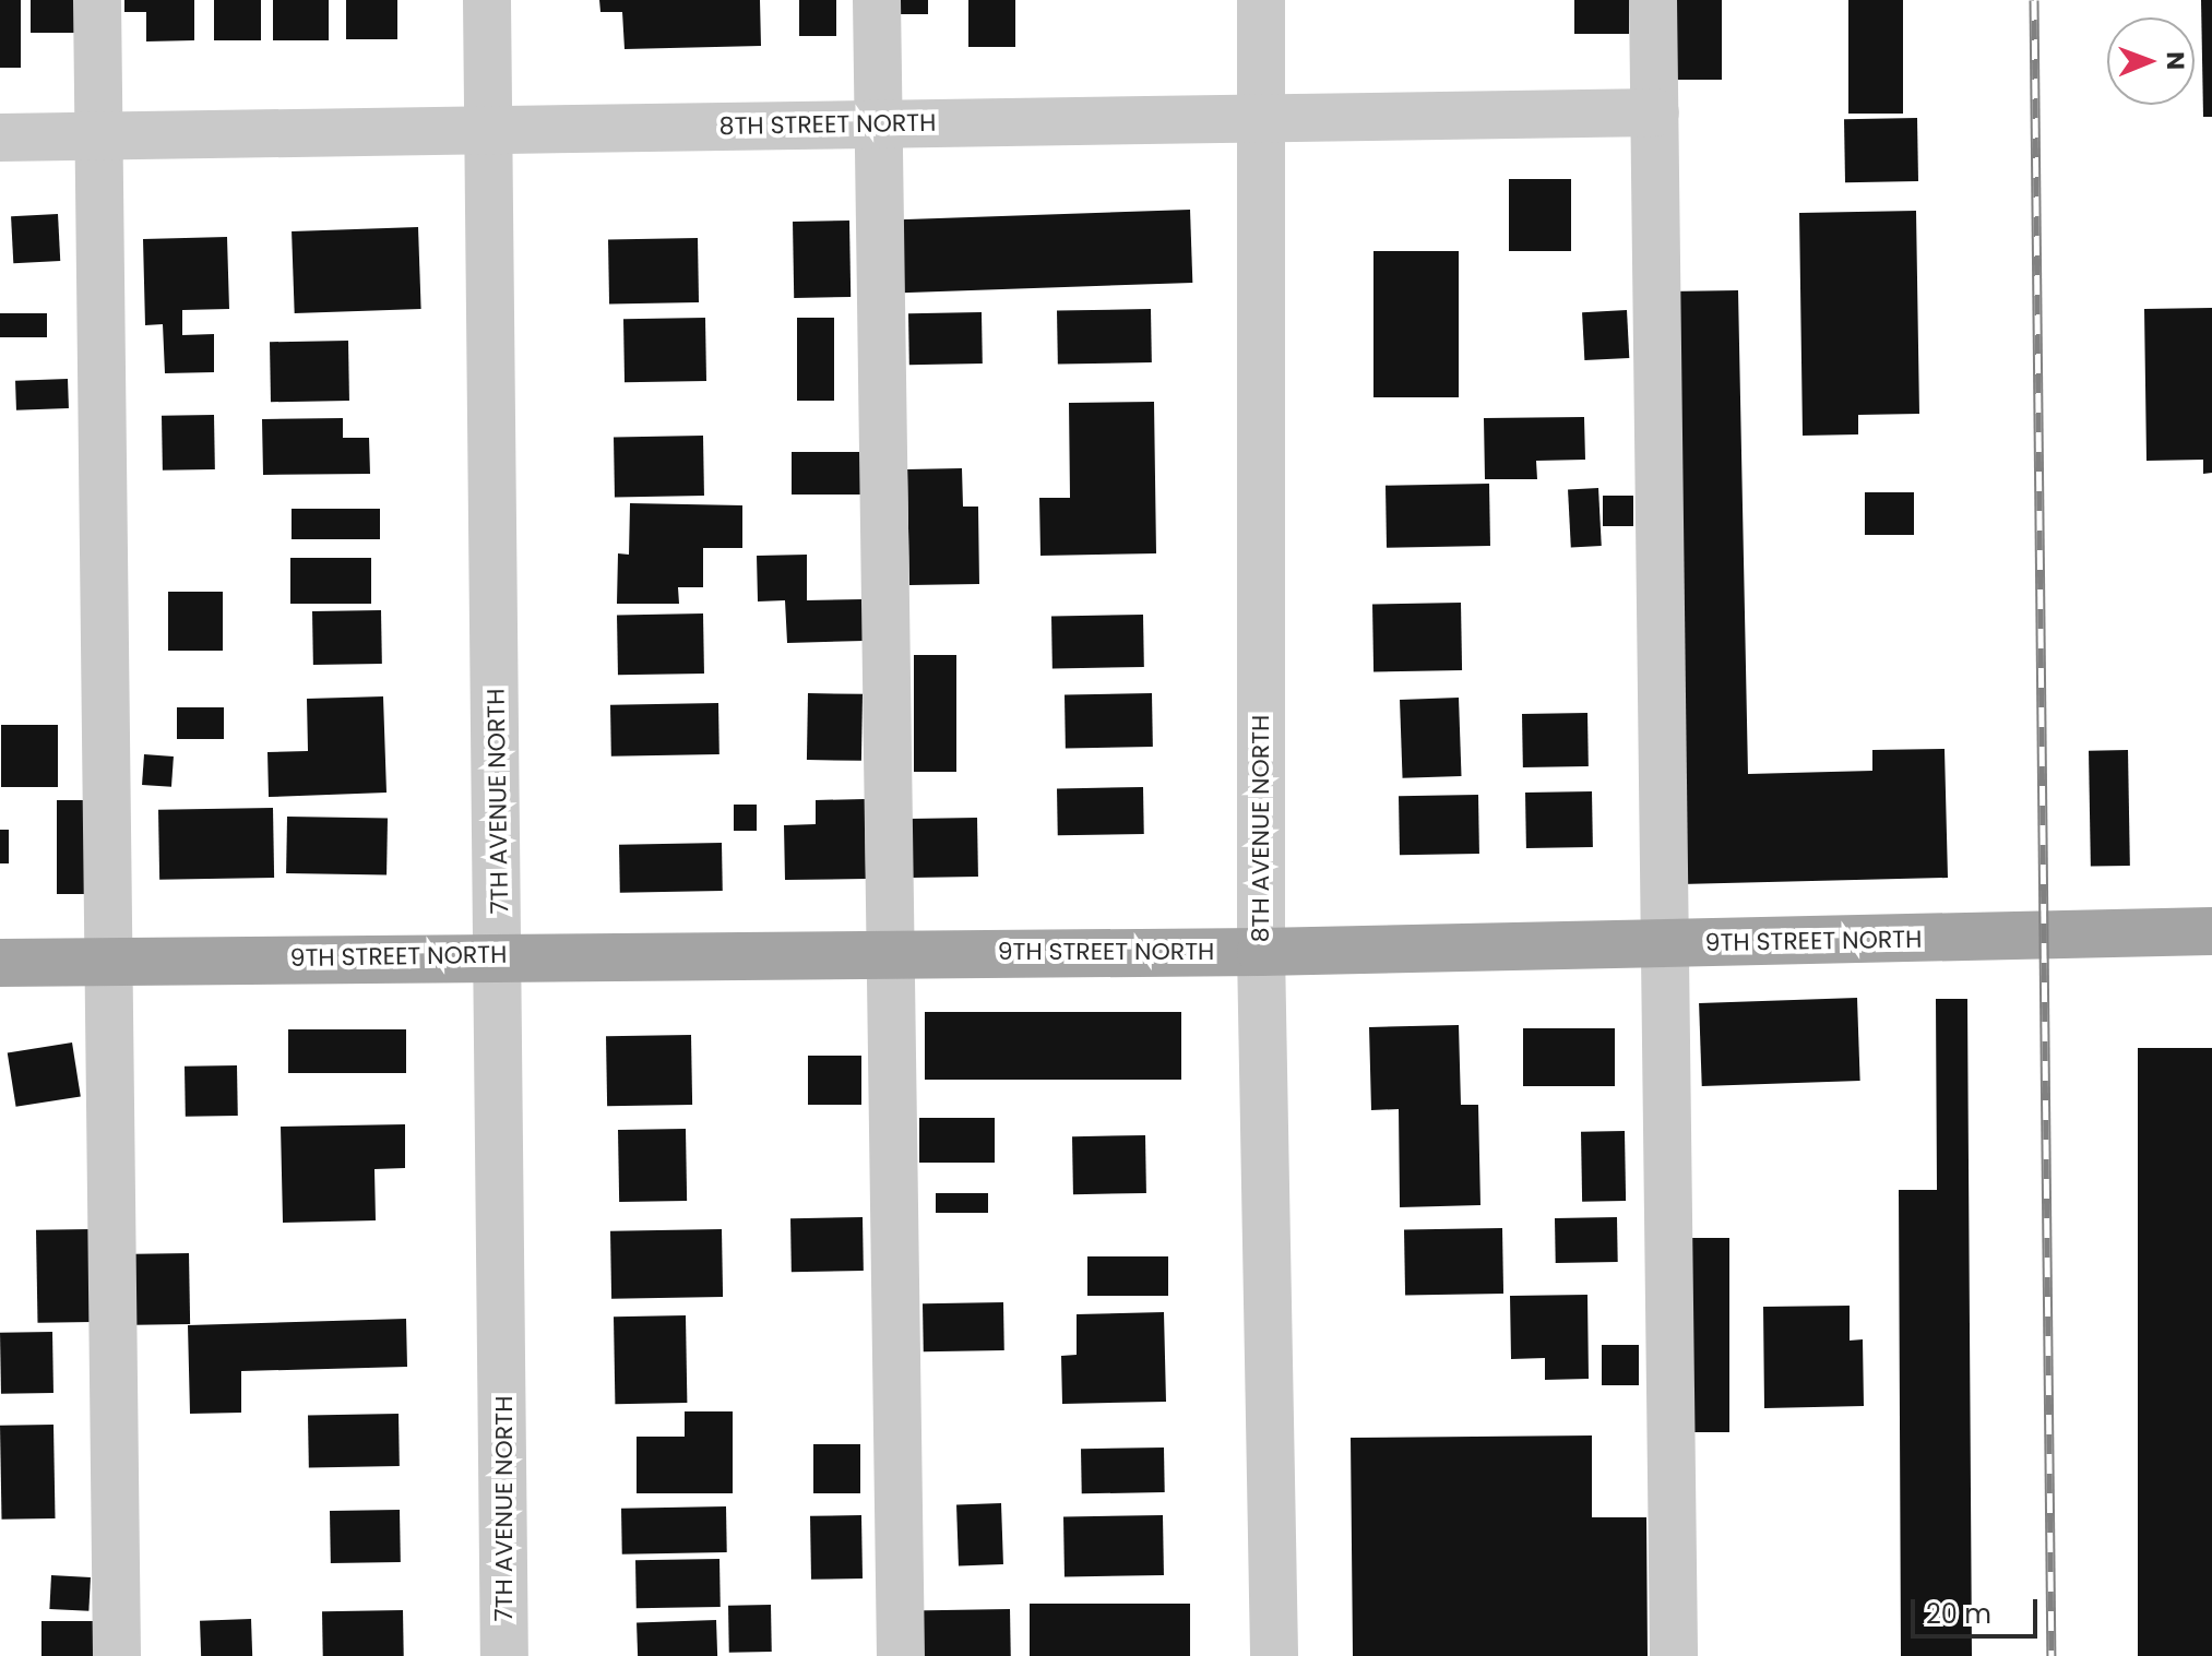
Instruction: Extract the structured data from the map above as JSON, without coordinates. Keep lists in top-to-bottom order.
{
  "streets": {
    "main road": ["9TH STREET NORTH"],
    "street": ["8TH STREET NORTH", "7TH AVENUE NORTH", "8TH AVENUE NORTH"]
  },
  "crossings": [
    ["8TH STREET NORTH", "7TH AVENUE NORTH"],
    ["8TH STREET NORTH", "8TH AVENUE NORTH"],
    ["7TH AVENUE NORTH", "9TH STREET NORTH"],
    ["8TH AVENUE NORTH", "9TH STREET NORTH"]
  ],
  "scale_bar": "20 m",
  "north": "right"
}
